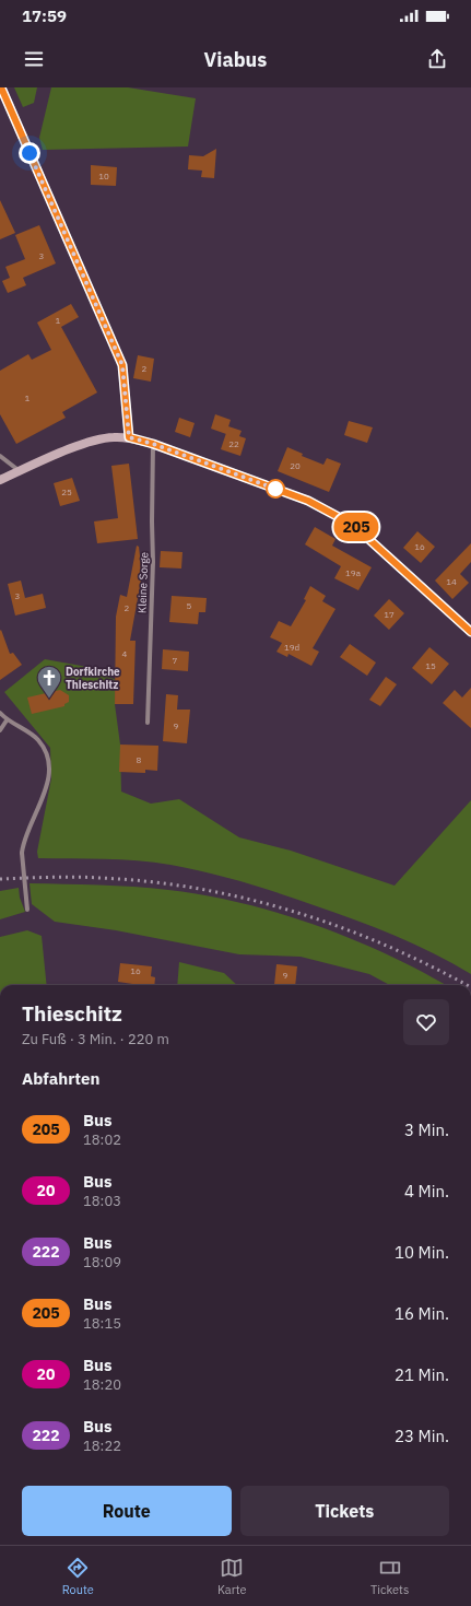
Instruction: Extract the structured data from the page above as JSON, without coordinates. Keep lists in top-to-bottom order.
{
  "streets": {
    "street": ["Kleine Sorge"]
  },
  "places": {
    "church": ["Dorfkirche Thieschitz"]
  },
  "lines": ["bus line 205"],
  "house_numbers": [
    "10",
    "3",
    "1",
    "2",
    "1",
    "22",
    "20",
    "25",
    "16",
    "19a",
    "14",
    "3",
    "5",
    "2",
    "17",
    "19d",
    "4",
    "7",
    "15",
    "9",
    "8",
    "16",
    "9"
  ],
  "page": {
    "status": "17:59",
    "header": "Viabus",
    "on_map": "205",
    "heading": [
      ["Thieschitz", "Zu Fuß · 3 Min. · 220 m"],
      "Abfahrten"
    ],
    "list": [
      {
        "mark": "205",
        "name": "Bus",
        "note": "18:02",
        "value": "3 Min."
      },
      {
        "mark": "20",
        "name": "Bus",
        "note": "18:03",
        "value": "4 Min."
      },
      {
        "mark": "222",
        "name": "Bus",
        "note": "18:09",
        "value": "10 Min."
      },
      {
        "mark": "205",
        "name": "Bus",
        "note": "18:15",
        "value": "16 Min."
      },
      {
        "mark": "20",
        "name": "Bus",
        "note": "18:20",
        "value": "21 Min."
      },
      {
        "mark": "222",
        "name": "Bus",
        "note": "18:22",
        "value": "23 Min."
      }
    ],
    "buttons": ["Route", "Tickets"],
    "tabs": ["Route", "Karte", "Tickets"]
  }
}
